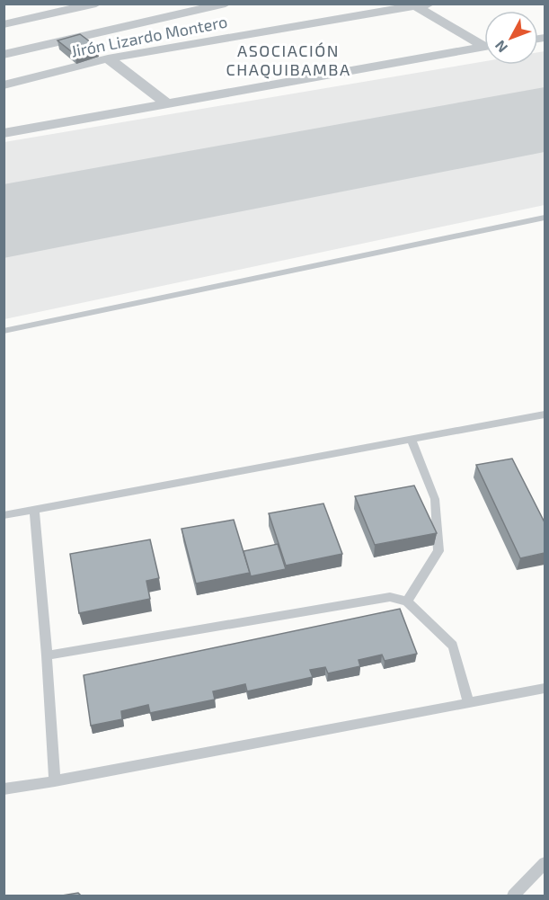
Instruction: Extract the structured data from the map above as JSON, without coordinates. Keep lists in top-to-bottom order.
{
  "streets": {
    "street": ["Jirón Lizardo Montero"]
  },
  "districts": ["ASOCIACIÓN CHAQUIBAMBA"],
  "north": "bottom left"
}
